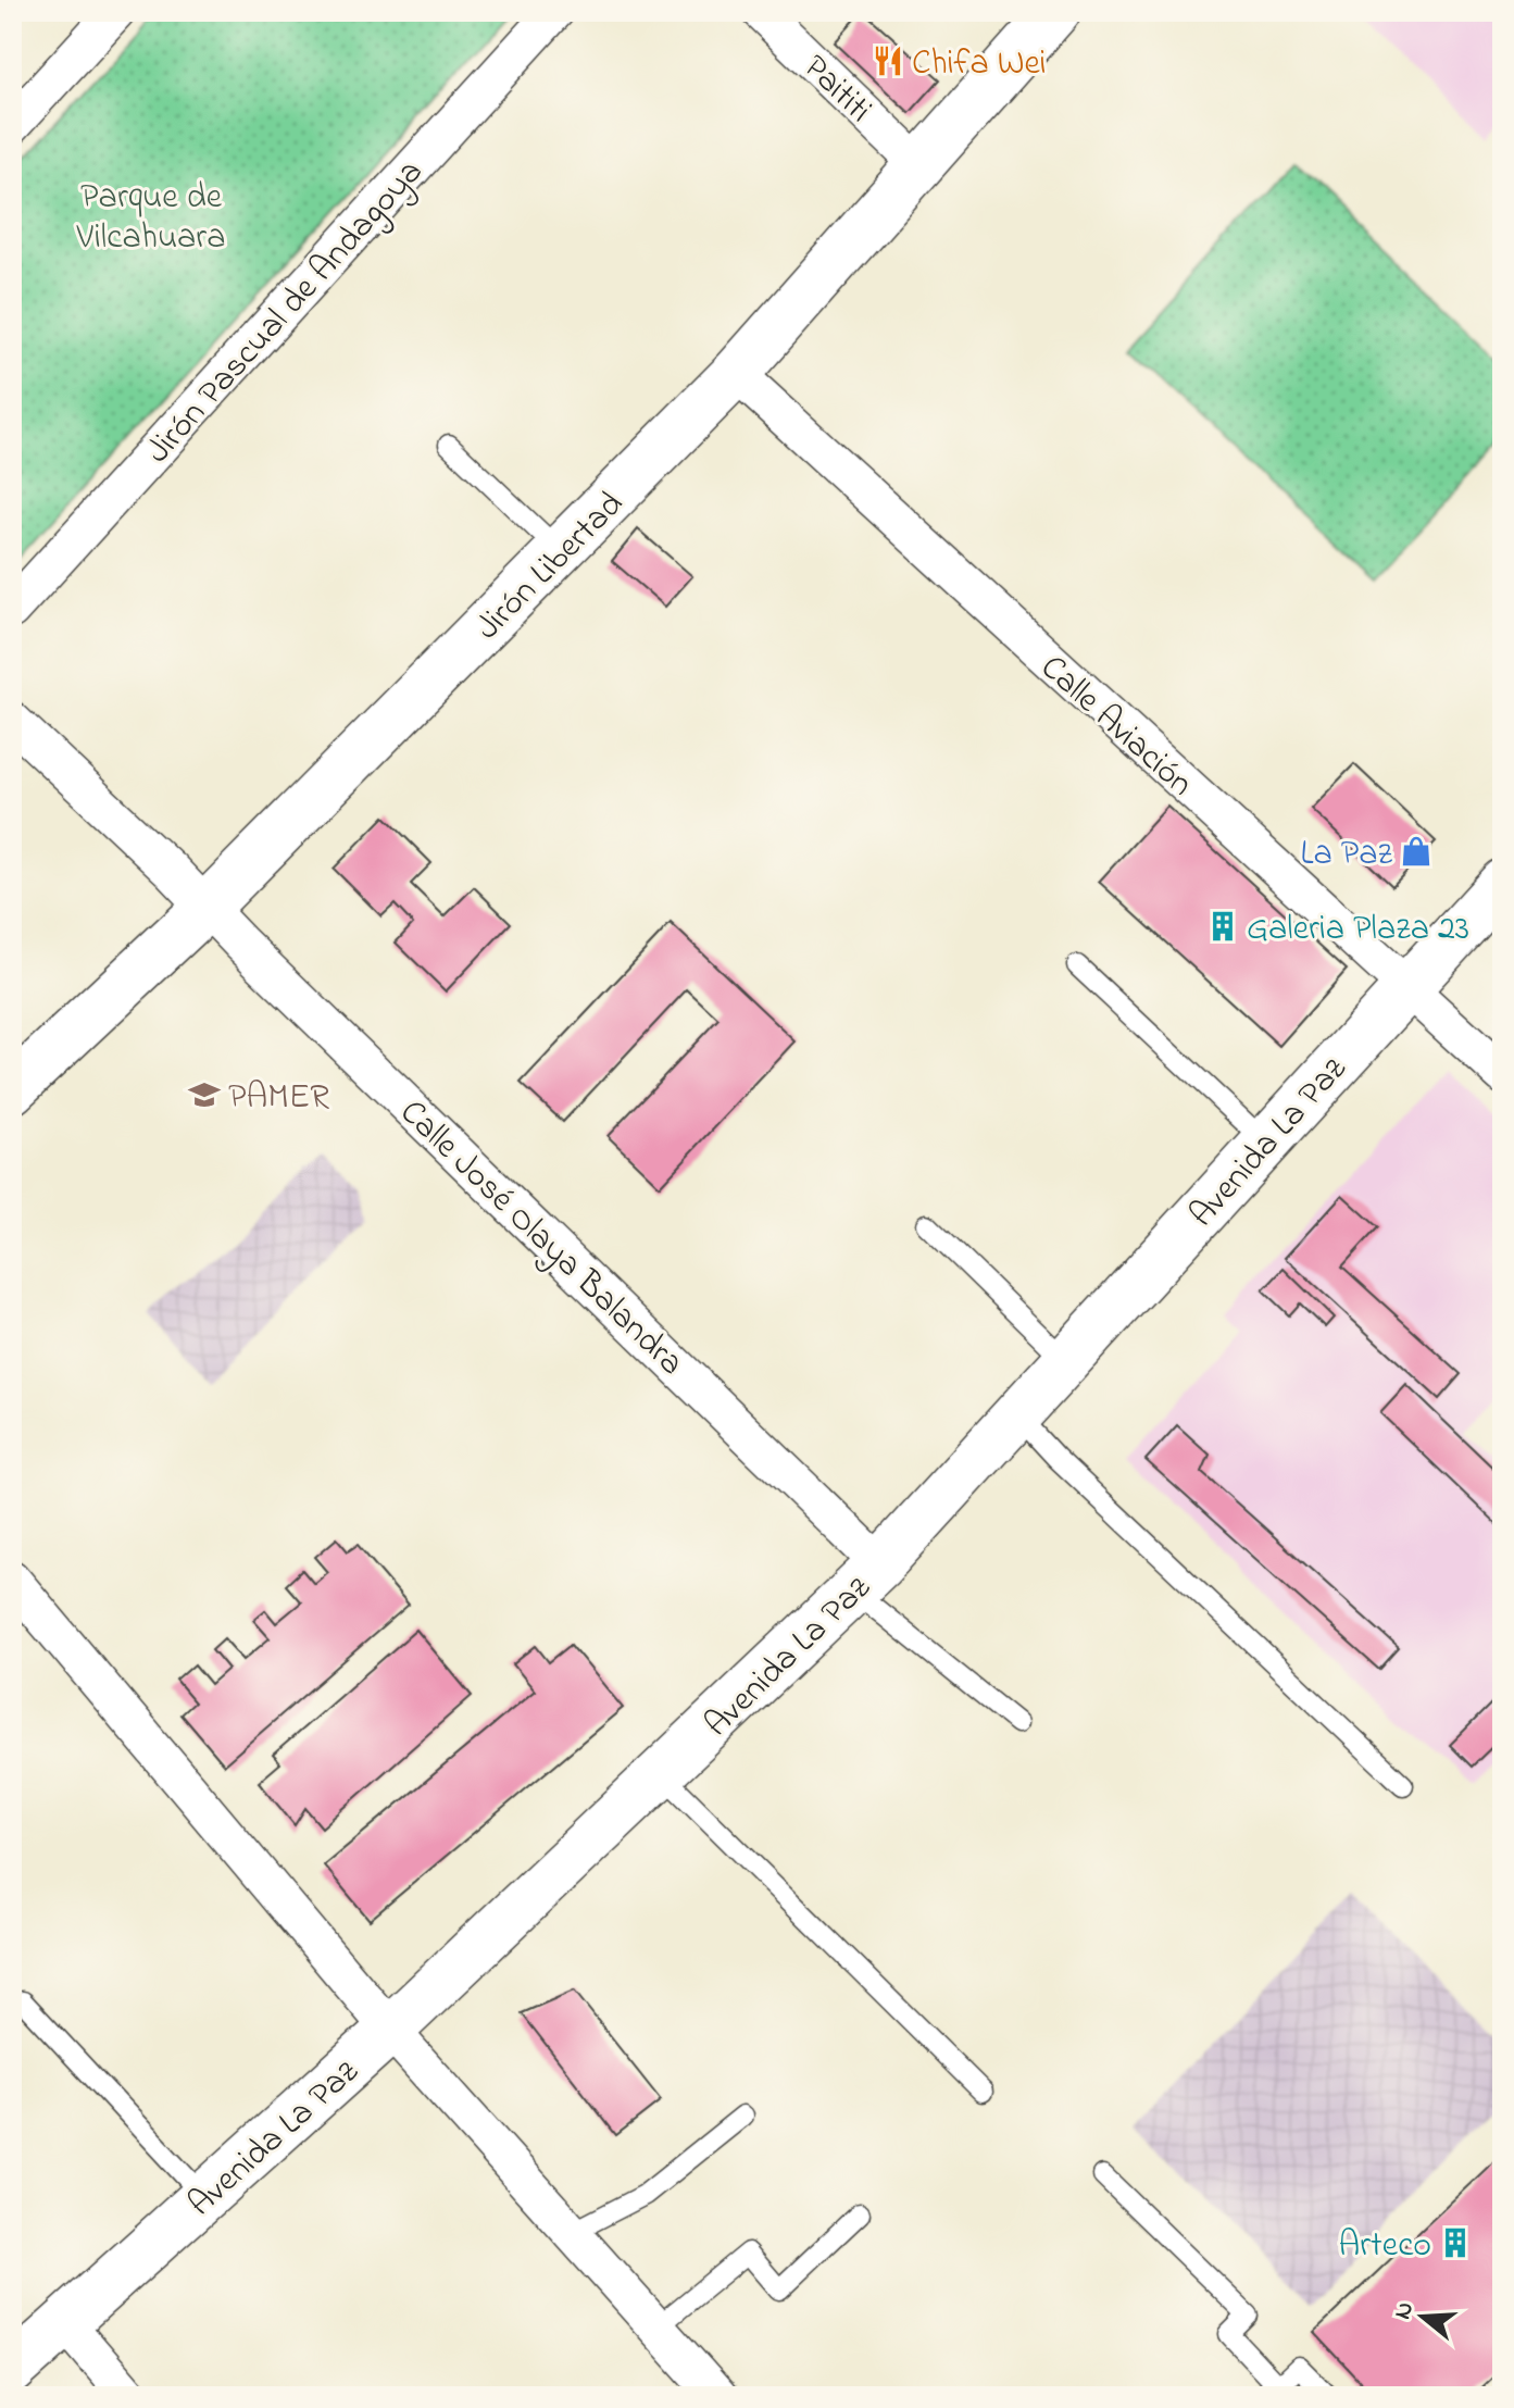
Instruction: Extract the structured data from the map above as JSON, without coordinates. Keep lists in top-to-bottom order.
{
  "streets": {
    "main road": ["Jirón Libertad", "Avenida La Paz"],
    "street": [
      "Paititi",
      "Jirón Pascual de Andagoya",
      "Calle Aviación",
      "Calle José Olaya Balandra"
    ]
  },
  "crossings": [
    ["Paititi", "Jirón Libertad"],
    ["Jirón Libertad", "Calle Aviación"],
    ["Jirón Libertad", "Calle José Olaya Balandra"],
    ["Calle Aviación", "Avenida La Paz"],
    ["Avenida La Paz", "Calle José Olaya Balandra"]
  ],
  "parks": ["Parque de Vilcahuara"],
  "places": {
    "restaurant": ["Chifa Wei"],
    "shop": ["La Paz"],
    "building": ["Galeria Plaza 23", "Arteco"],
    "school or university": ["PAMER"]
  },
  "north": "left"
}
